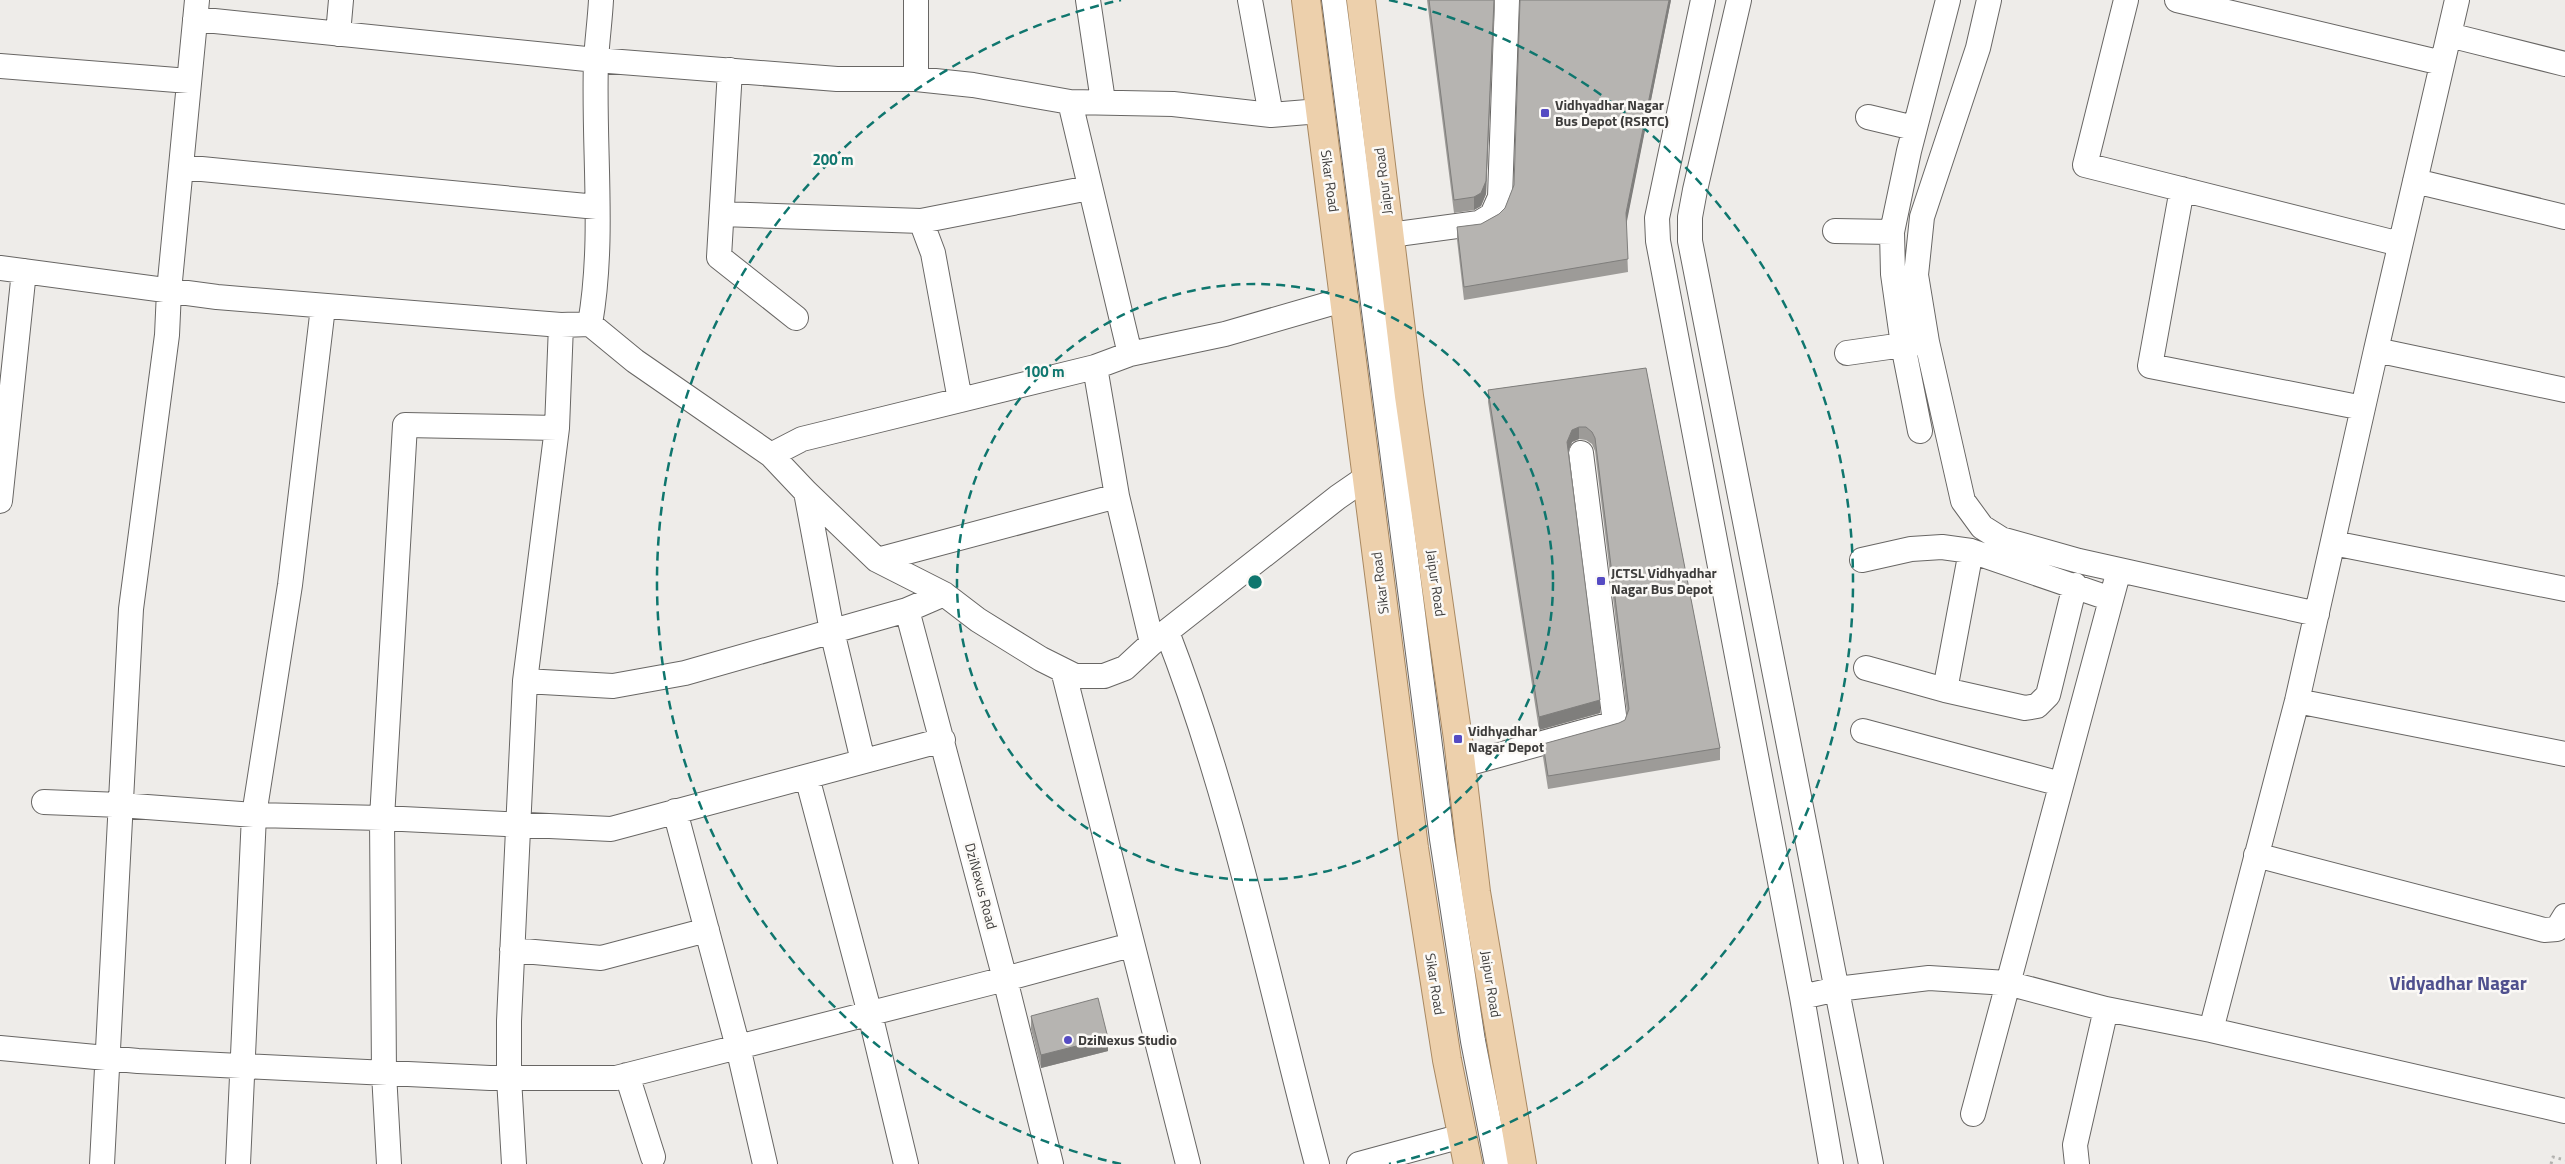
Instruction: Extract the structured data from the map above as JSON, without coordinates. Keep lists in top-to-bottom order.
{
  "streets": {
    "main road": ["Sikar Road", "Jaipur Road"],
    "street": ["DziNexus Road"]
  },
  "districts": ["Vidyadhar Nagar"],
  "places": {
    "transit": ["Vidhyadhar Nagar Bus Depot (RSRTC)", "JCTSL Vidhyadhar Nagar Bus Depot", "Vidhyadhar Nagar Depot"],
    "other": ["DziNexus Studio"]
  },
  "rings": ["200 m", "100 m"]
}
